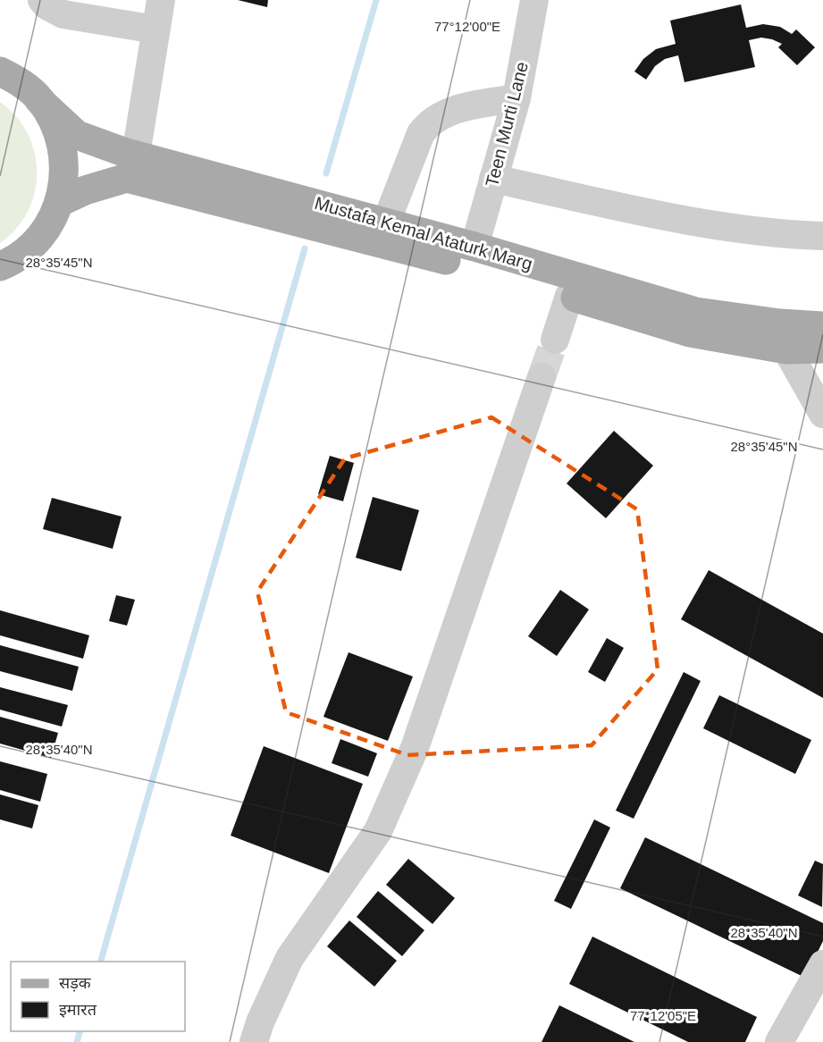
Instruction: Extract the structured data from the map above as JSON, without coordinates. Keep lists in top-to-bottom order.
{
  "streets": {
    "main road": ["Mustafa Kemal Ataturk Marg"],
    "street": ["Teen Murti Lane"]
  },
  "crossings": [
    ["Teen Murti Lane", "Mustafa Kemal Ataturk Marg"]
  ],
  "legend": ["सड़क", "इमारत"],
  "coordinates": [
    "77°12'00\"E",
    "28°35'45\"N",
    "28°35'40\"N",
    "77°12'05\"E"
  ]
}
